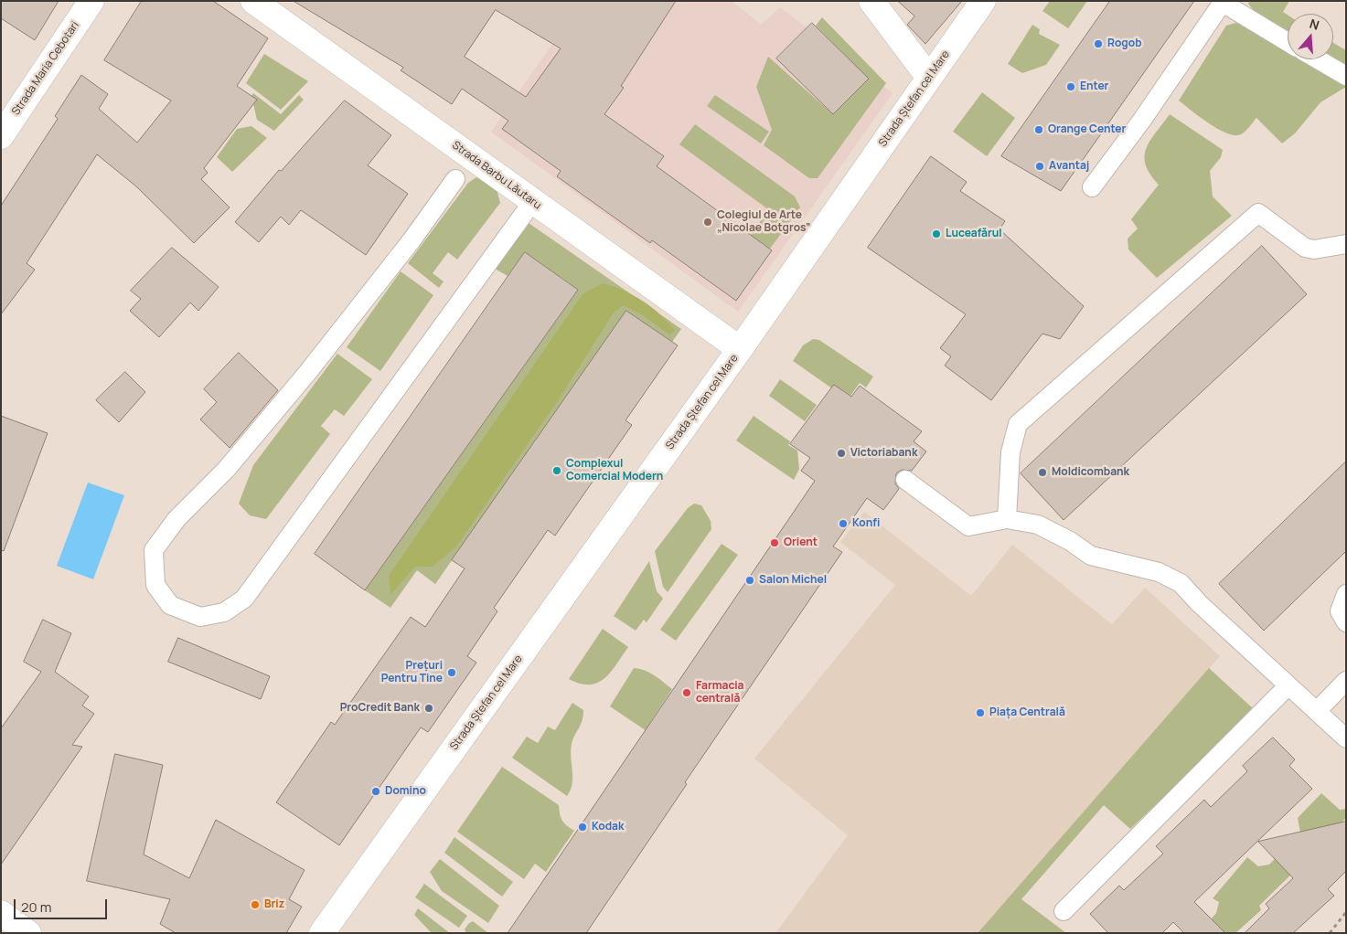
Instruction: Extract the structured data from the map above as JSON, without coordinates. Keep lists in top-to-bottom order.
{
  "streets": {
    "street": ["Strada Maria Cebotari", "Strada Ștefan cel Mare", "Strada Barbu Lăutaru"]
  },
  "crossings": [
    ["Strada Ștefan cel Mare", "Strada Barbu Lăutaru"]
  ],
  "places": [
    "Rogob",
    "Enter",
    "Orange Center",
    "Аvantaj",
    "Colegiul de Arte „Nicolae Botgros”",
    "Luceafărul",
    "Victoriabank",
    "Complexul Comercial Modern",
    "Moldicombank",
    "Konfi",
    "Orient",
    "Salon Michel",
    "Prețuri Pentru Tine",
    "Farmacia centrală",
    "ProCredit Bank",
    "Piața Centrală",
    "Domino",
    "Kodak",
    "Briz"
  ],
  "scale_bar": "20 m",
  "north": "top"
}
